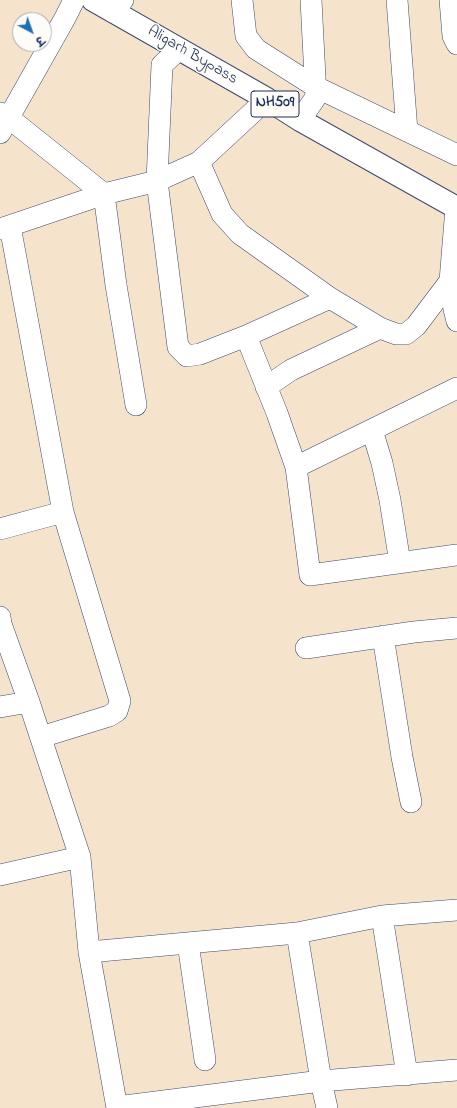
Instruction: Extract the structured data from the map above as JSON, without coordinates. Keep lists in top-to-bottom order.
{
  "streets": {
    "highway": ["Aligarh Bypass", "NH509"]
  },
  "north": "bottom right"
}
